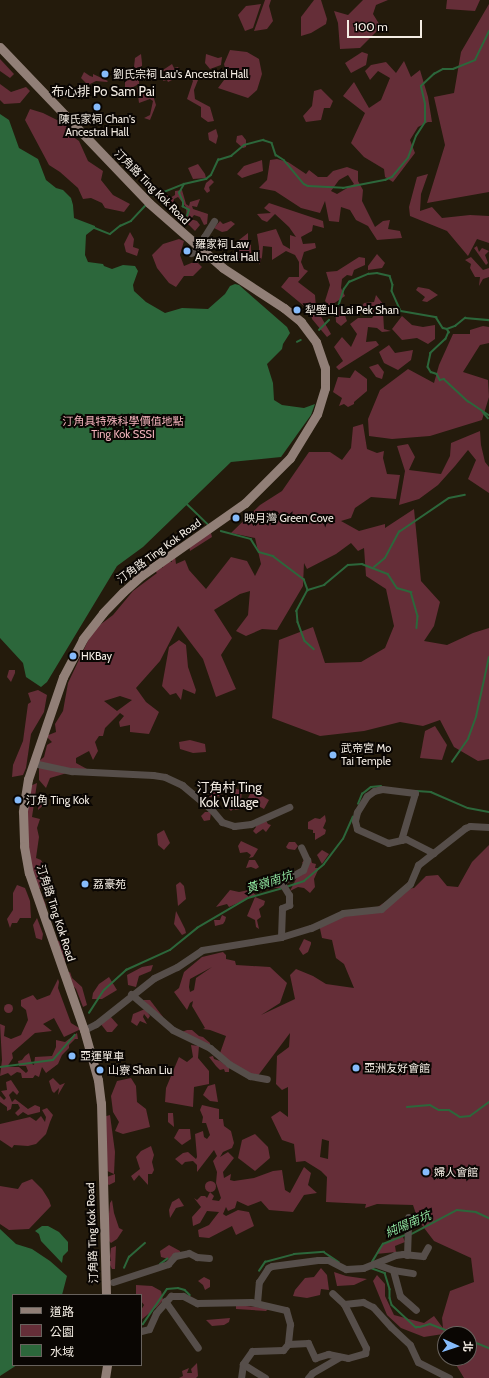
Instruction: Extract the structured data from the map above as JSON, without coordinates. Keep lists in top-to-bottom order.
{
  "streets": {
    "main road": ["汀角路 Ting Kok Road"]
  },
  "districts": ["布心排 Po Sam Pai", "汀角村 Ting Kok Village"],
  "water": ["黃嶺南坑", "純陽南坑"],
  "parks": ["汀角具特殊科學價值地點 Ting Kok SSSI"],
  "places": [
    "劉氏宗祠 Lau's Ancestral Hall",
    "陳氏家祠 Chan's Ancestral Hall",
    "羅家祠 Law Ancestral Hall",
    "犁壁山 Lai Pek Shan",
    "映月灣 Green Cove",
    "HKBay",
    "武帝宮 Mo Tai Temple",
    "汀角 Ting Kok",
    "荔豪苑",
    "亞運單車",
    "亞洲友好會館",
    "山寮 Shan Liu",
    "婦人會館"
  ],
  "legend": ["道路", "公園", "水域"],
  "scale_bar": "100 m",
  "north": "right"
}
